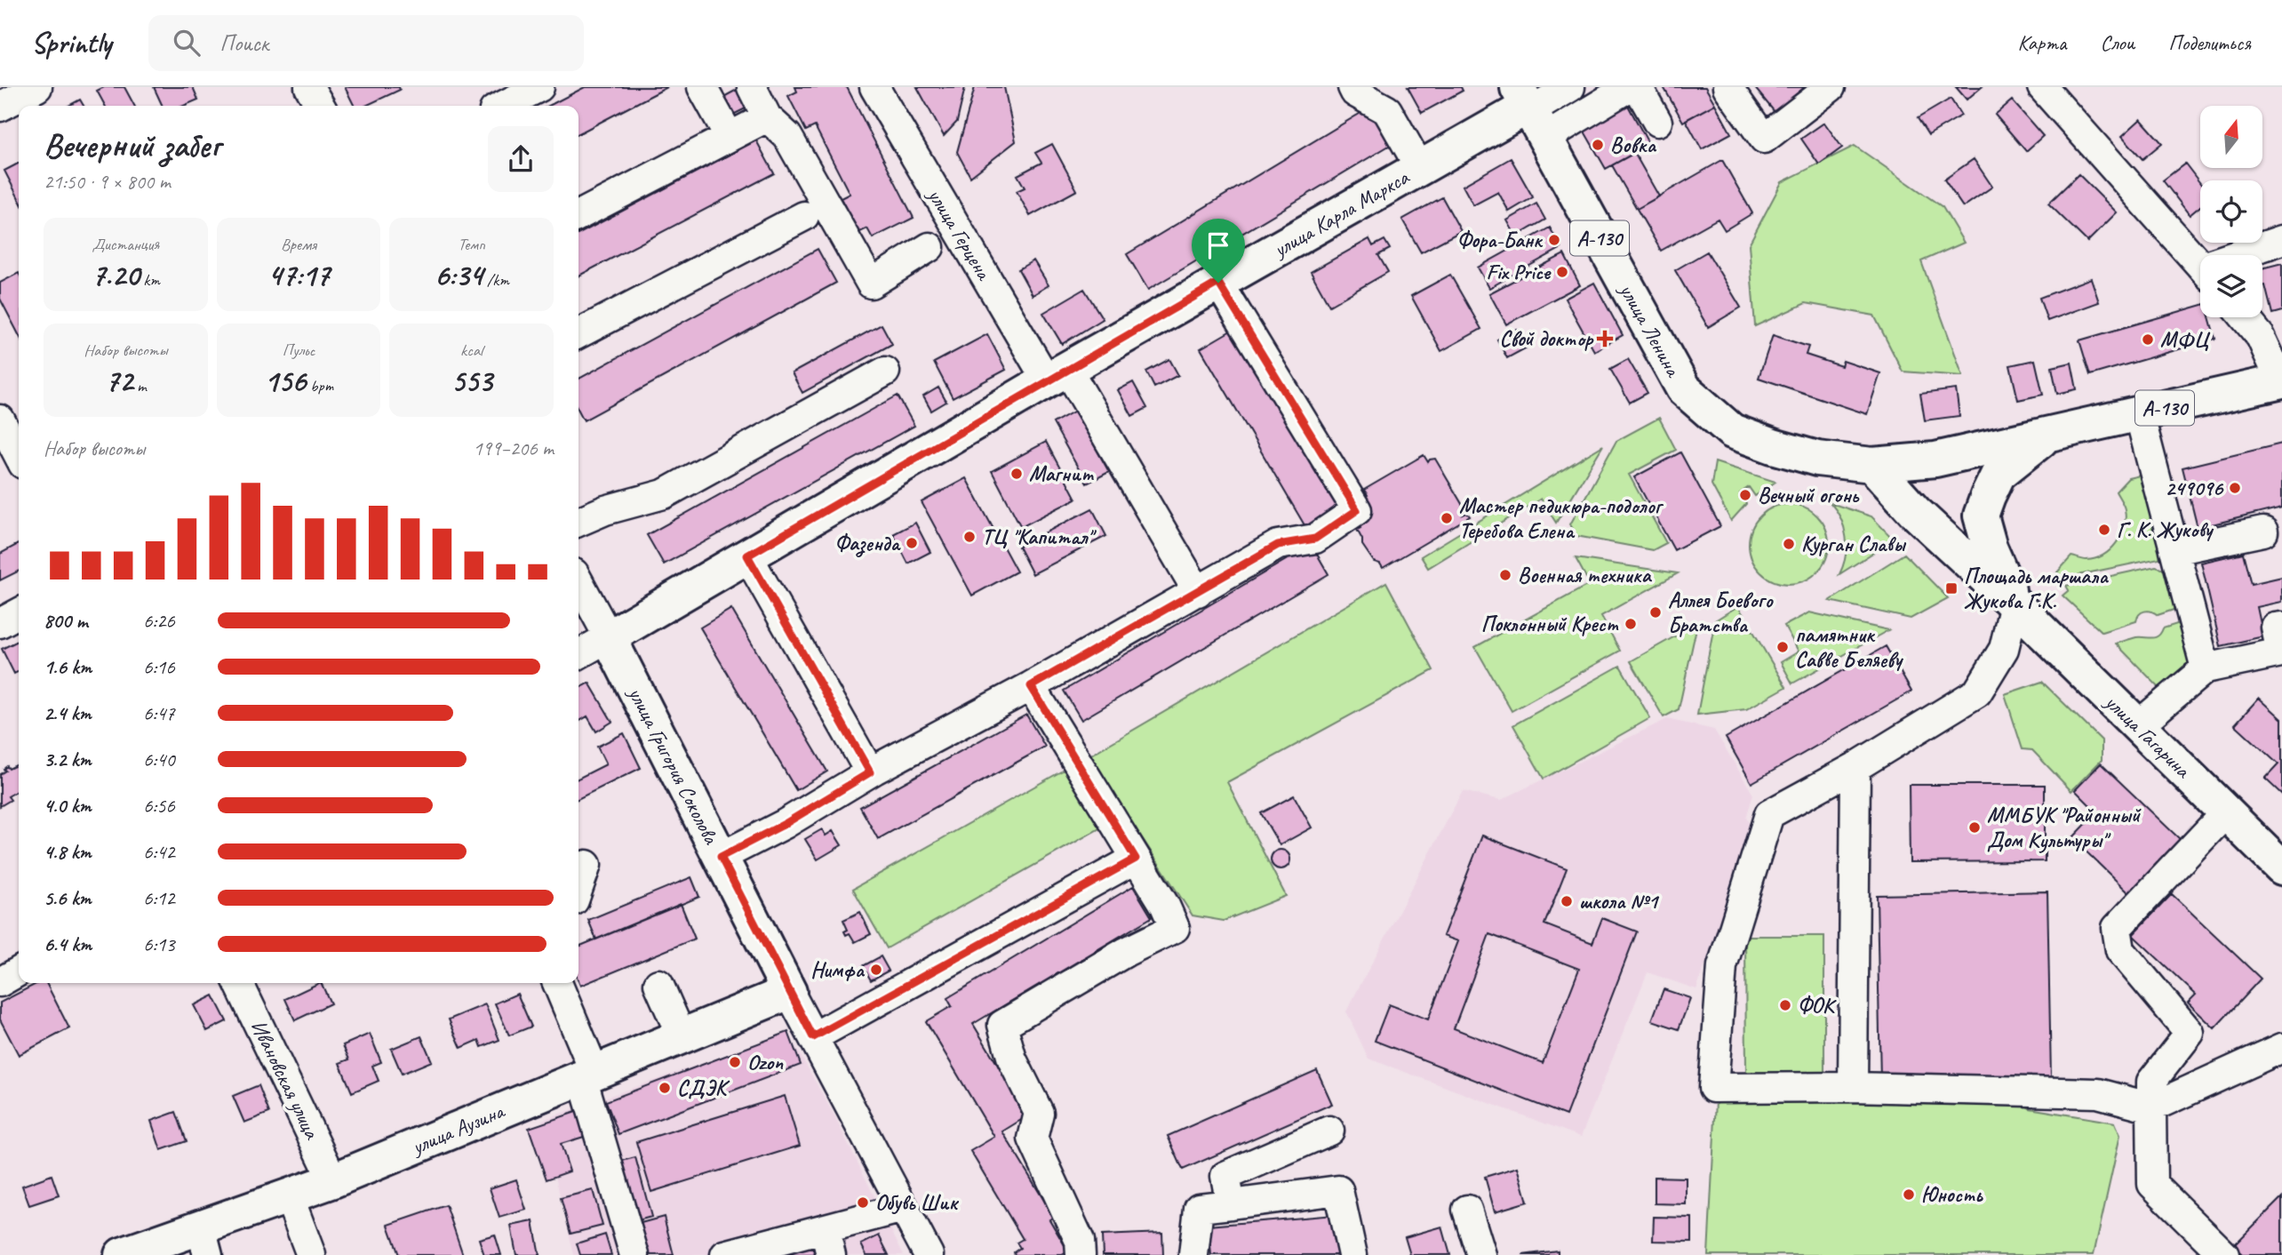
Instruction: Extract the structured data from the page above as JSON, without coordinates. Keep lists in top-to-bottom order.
{
  "streets": {
    "main road": [
      "улица Карла Маркса",
      "А-130",
      "улица Ленина",
      "улица Гагарина",
      "улица Григория Соколова",
      "улица Аузина"
    ],
    "street": ["улица Герцена", "Ивановская улица"]
  },
  "crossings": [
    ["улица Карла Маркса", "улица Герцена"],
    ["улица Карла Маркса", "улица Ленина"],
    ["улица Карла Маркса", "улица Григория Соколова"],
    ["А-130", "улица Ленина"],
    ["А-130", "улица Гагарина"],
    ["улица Ленина", "улица Гагарина"],
    ["улица Григория Соколова", "улица Аузина"],
    ["Ивановская улица", "улица Аузина"]
  ],
  "places": {
    "other": [
      "Вовка",
      "Фора-Банк",
      "Fix Price",
      "МФЦ",
      "Магнит",
      "249096",
      "Вечный огонь",
      "Мастер педикюра-подолог Теребова Елена",
      "Г. К. Жукову",
      "ТЦ \"Капитал\"",
      "Фазенда",
      "Курган Славы",
      "Военная техника",
      "Аллея Боевого Братства",
      "Поклонный Крест",
      "памятник Савве Беляеву",
      "ММБУК \"Районный Дом Культуры\"",
      "школа №1",
      "Нимфа",
      "ФОК",
      "Ozon",
      "СДЭК",
      "Юность",
      "Обувь Шик"
    ],
    "health": ["Свой доктор"],
    "transit": ["Площадь маршала Жукова Г.К."]
  },
  "north": "top",
  "page": {
    "header": "Sprintly",
    "search": "Поиск",
    "nav": ["Карта", "Слои", "Поделиться"],
    "heading": ["Вечерний забег", "21:50 · 9 × 800 m"],
    "stats": [
      ["Дистанция", "7.20 km"],
      ["Время", "47:17"],
      ["Темп", "6:34 /km"],
      ["Набор высоты", "72 m"],
      ["Пульс", "156 bpm"],
      ["kcal", "553"]
    ],
    "chart": ["Набор высоты", "199–206 m"],
    "list": [
      {
        "name": "800 m",
        "note": "6:26"
      },
      {
        "name": "1.6 km",
        "note": "6:16"
      },
      {
        "name": "2.4 km",
        "note": "6:47"
      },
      {
        "name": "3.2 km",
        "note": "6:40"
      },
      {
        "name": "4.0 km",
        "note": "6:56"
      },
      {
        "name": "4.8 km",
        "note": "6:42"
      },
      {
        "name": "5.6 km",
        "note": "6:12"
      },
      {
        "name": "6.4 km",
        "note": "6:13"
      }
    ]
  }
}
